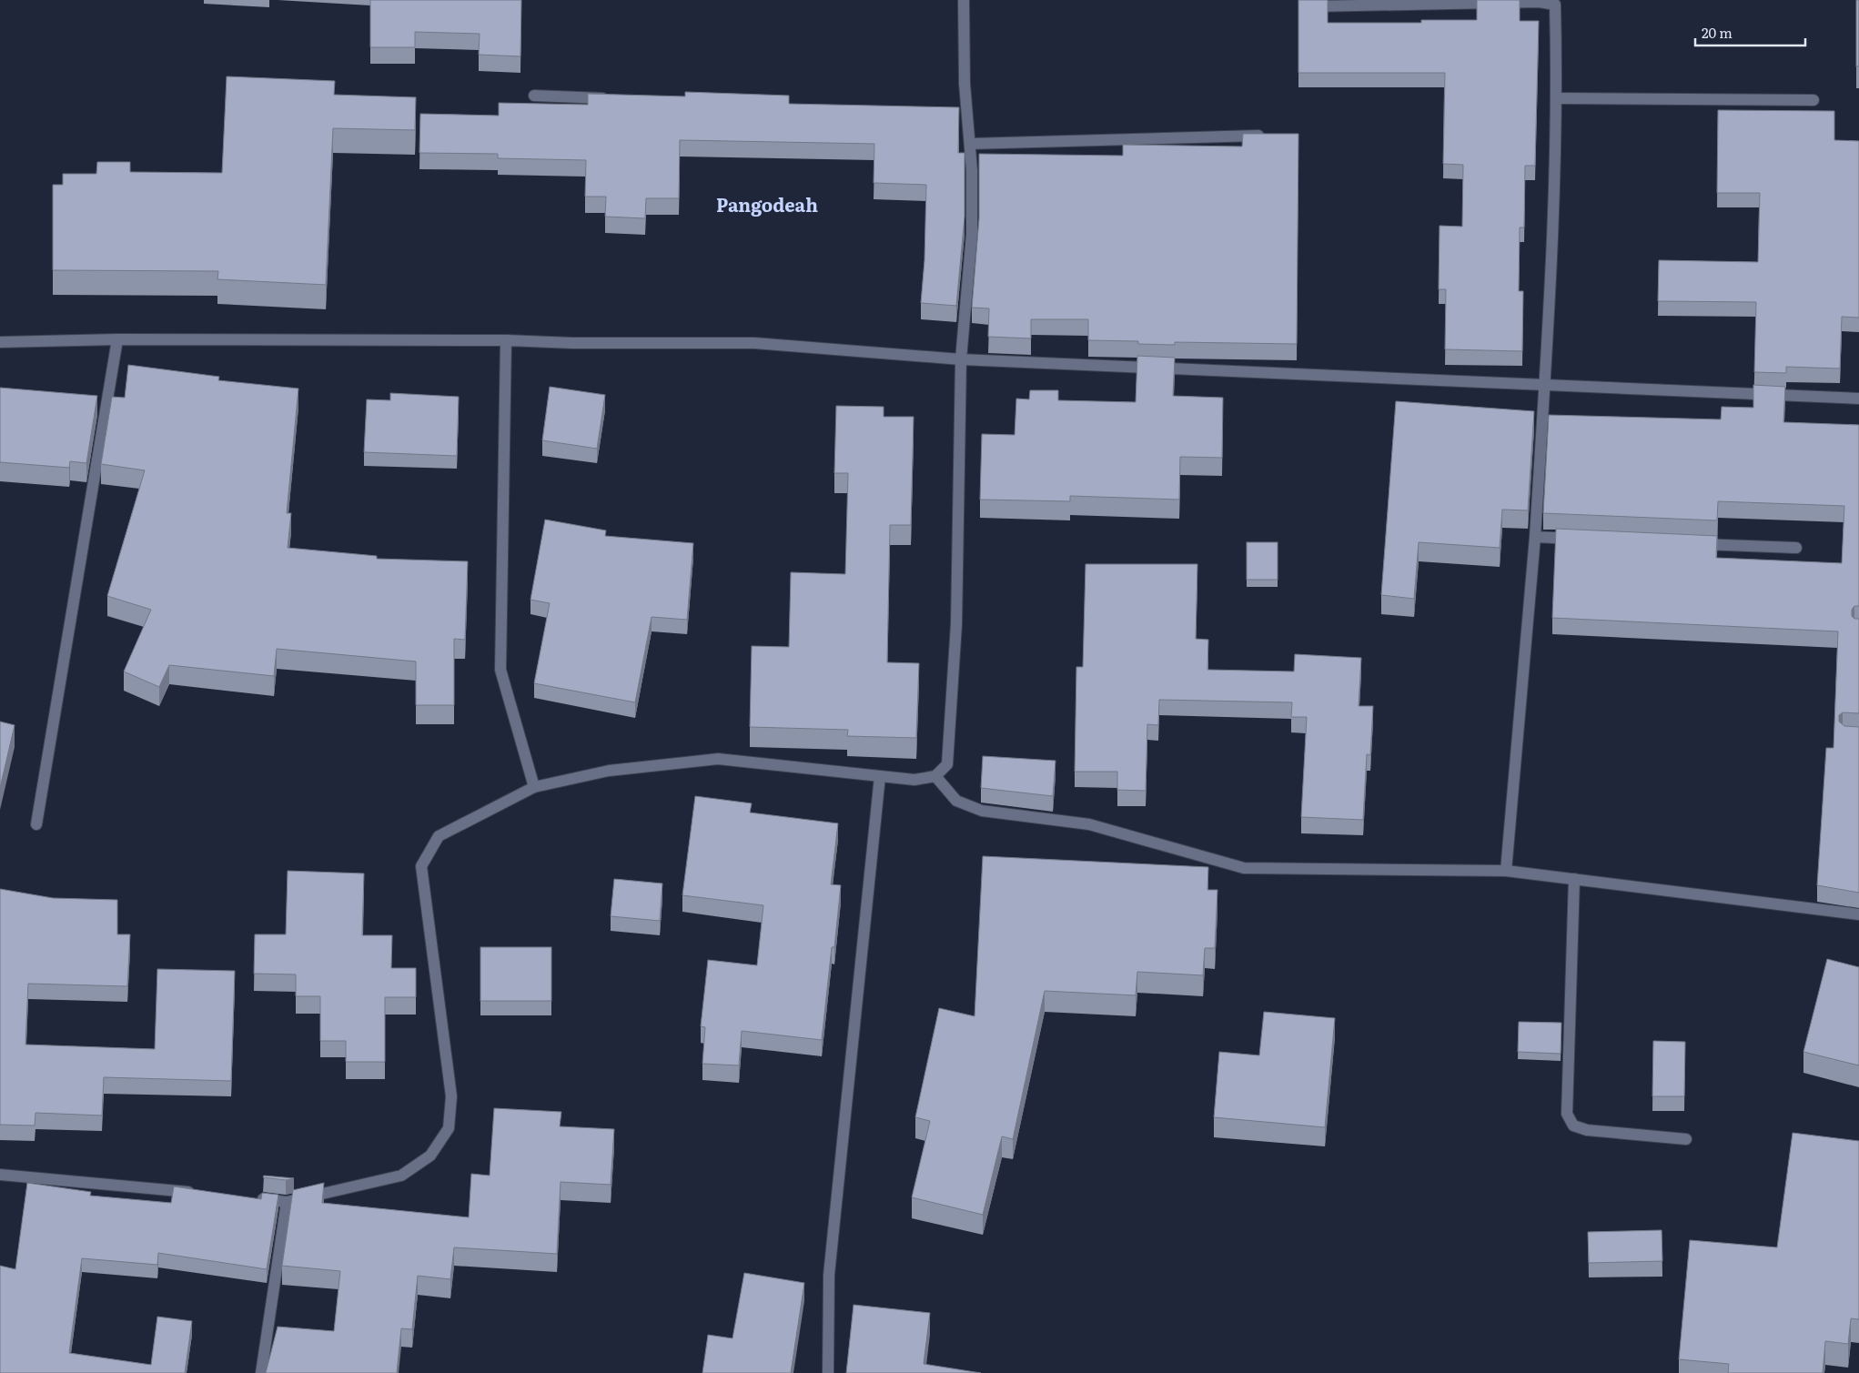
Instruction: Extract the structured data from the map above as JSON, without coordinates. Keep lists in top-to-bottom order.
{
  "districts": ["Pangodeah"],
  "scale_bar": "20 m"
}
